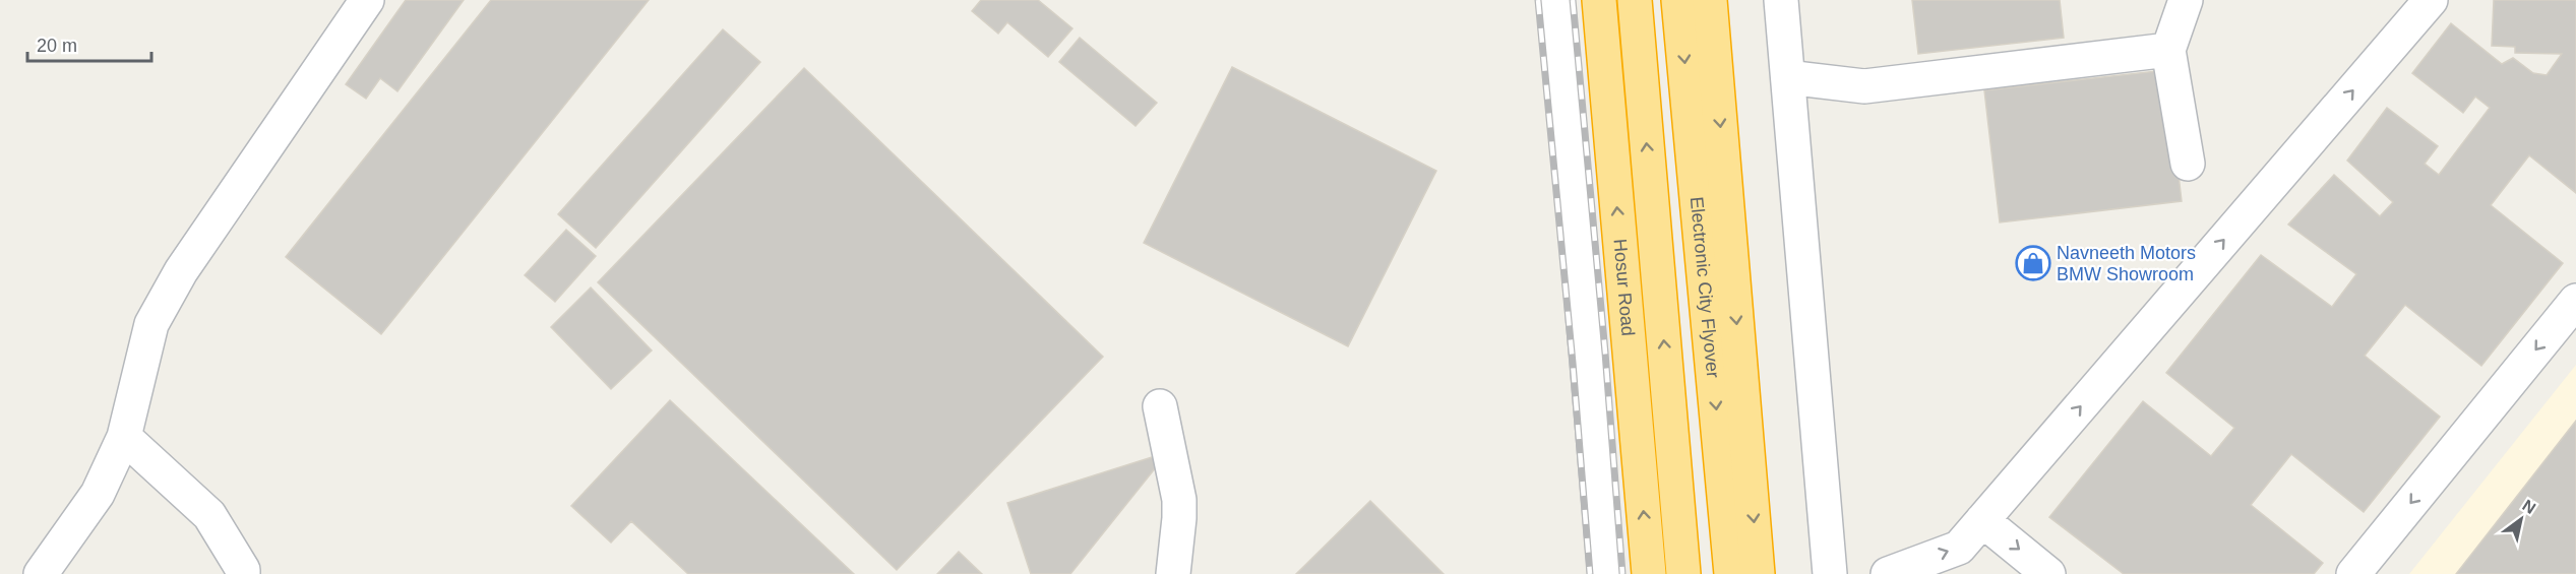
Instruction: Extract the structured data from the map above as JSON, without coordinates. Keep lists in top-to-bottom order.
{
  "streets": {
    "highway": ["Hosur Road", "Electronic City Flyover"]
  },
  "places": {
    "shop": ["Navneeth Motors BMW Showroom"]
  },
  "scale_bar": "20 m",
  "north": "top right"
}
